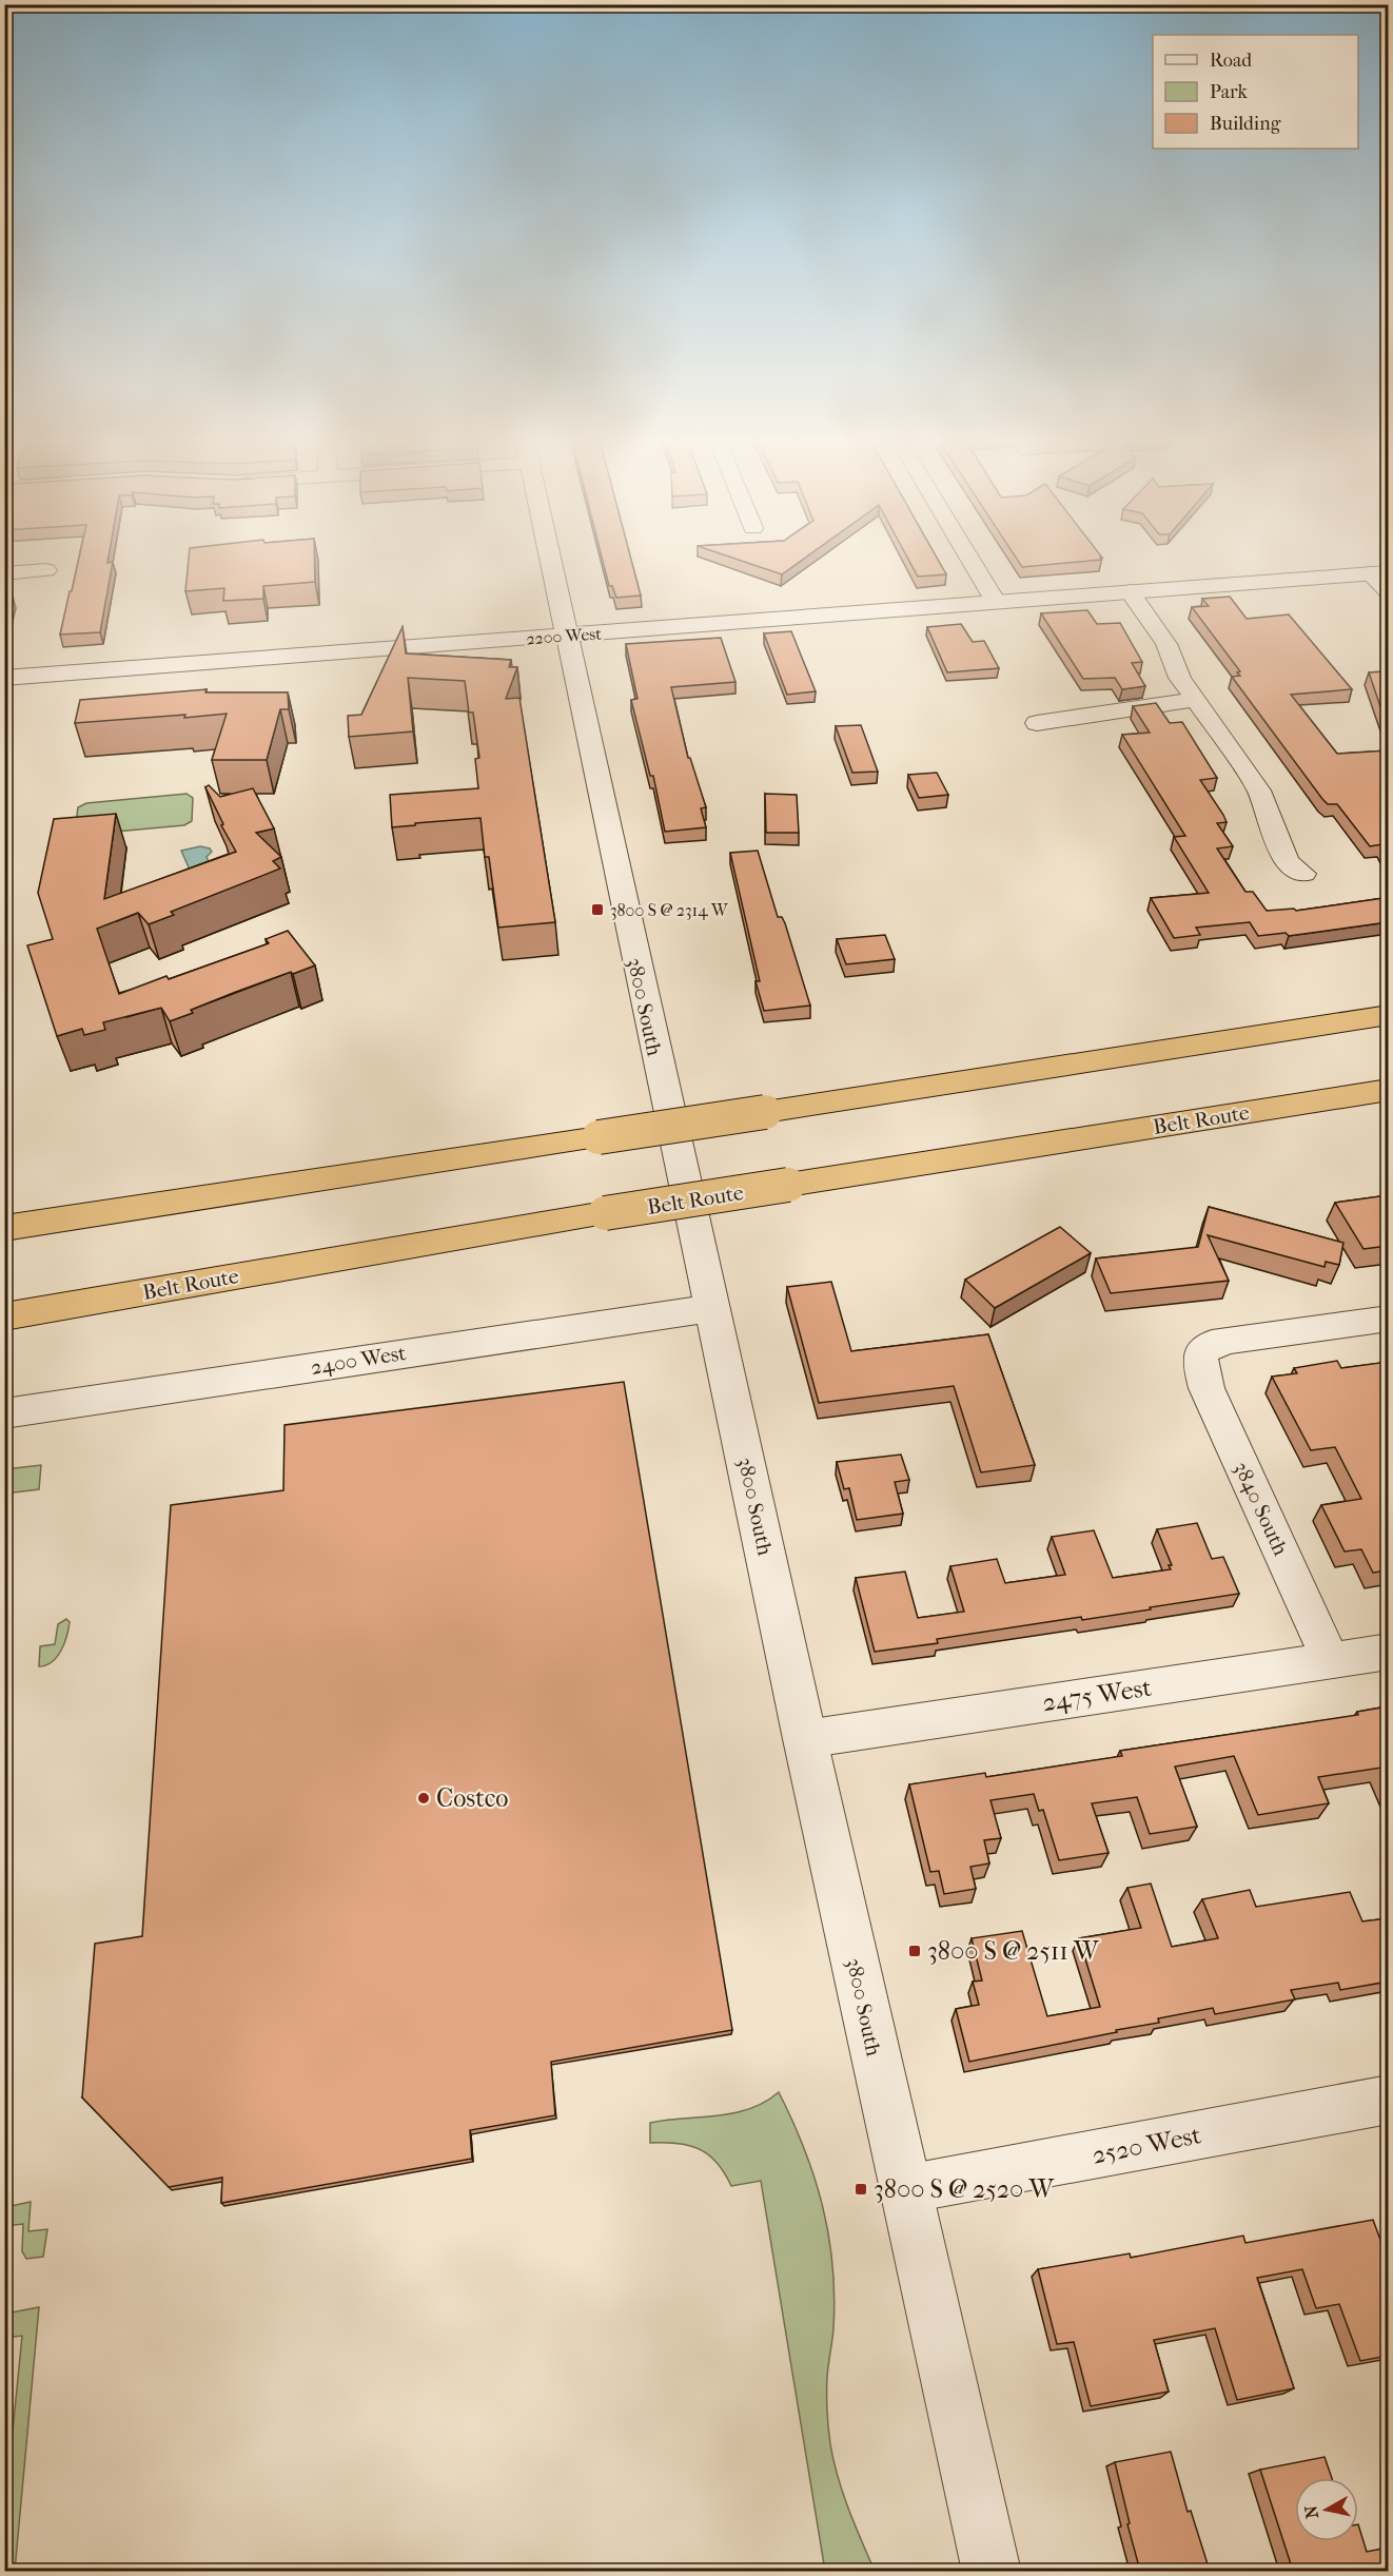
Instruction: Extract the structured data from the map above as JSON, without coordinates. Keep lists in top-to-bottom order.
{
  "streets": {
    "highway": ["Belt Route"],
    "street": [
      "2200 West",
      "3800 South",
      "2400 West",
      "3840 South",
      "2475 West",
      "2520 West"
    ]
  },
  "crossings": [
    ["2200 West", "3800 South"],
    ["3800 South", "2400 West"],
    ["3800 South", "2475 West"],
    ["3800 South", "2520 West"],
    ["3840 South", "2475 West"]
  ],
  "places": {
    "transit": ["3800 S @ 2314 W", "3800 S @ 2511 W", "3800 S @ 2520 W"],
    "other": ["Costco"]
  },
  "legend": ["Road", "Park", "Building"],
  "north": "left"
}
